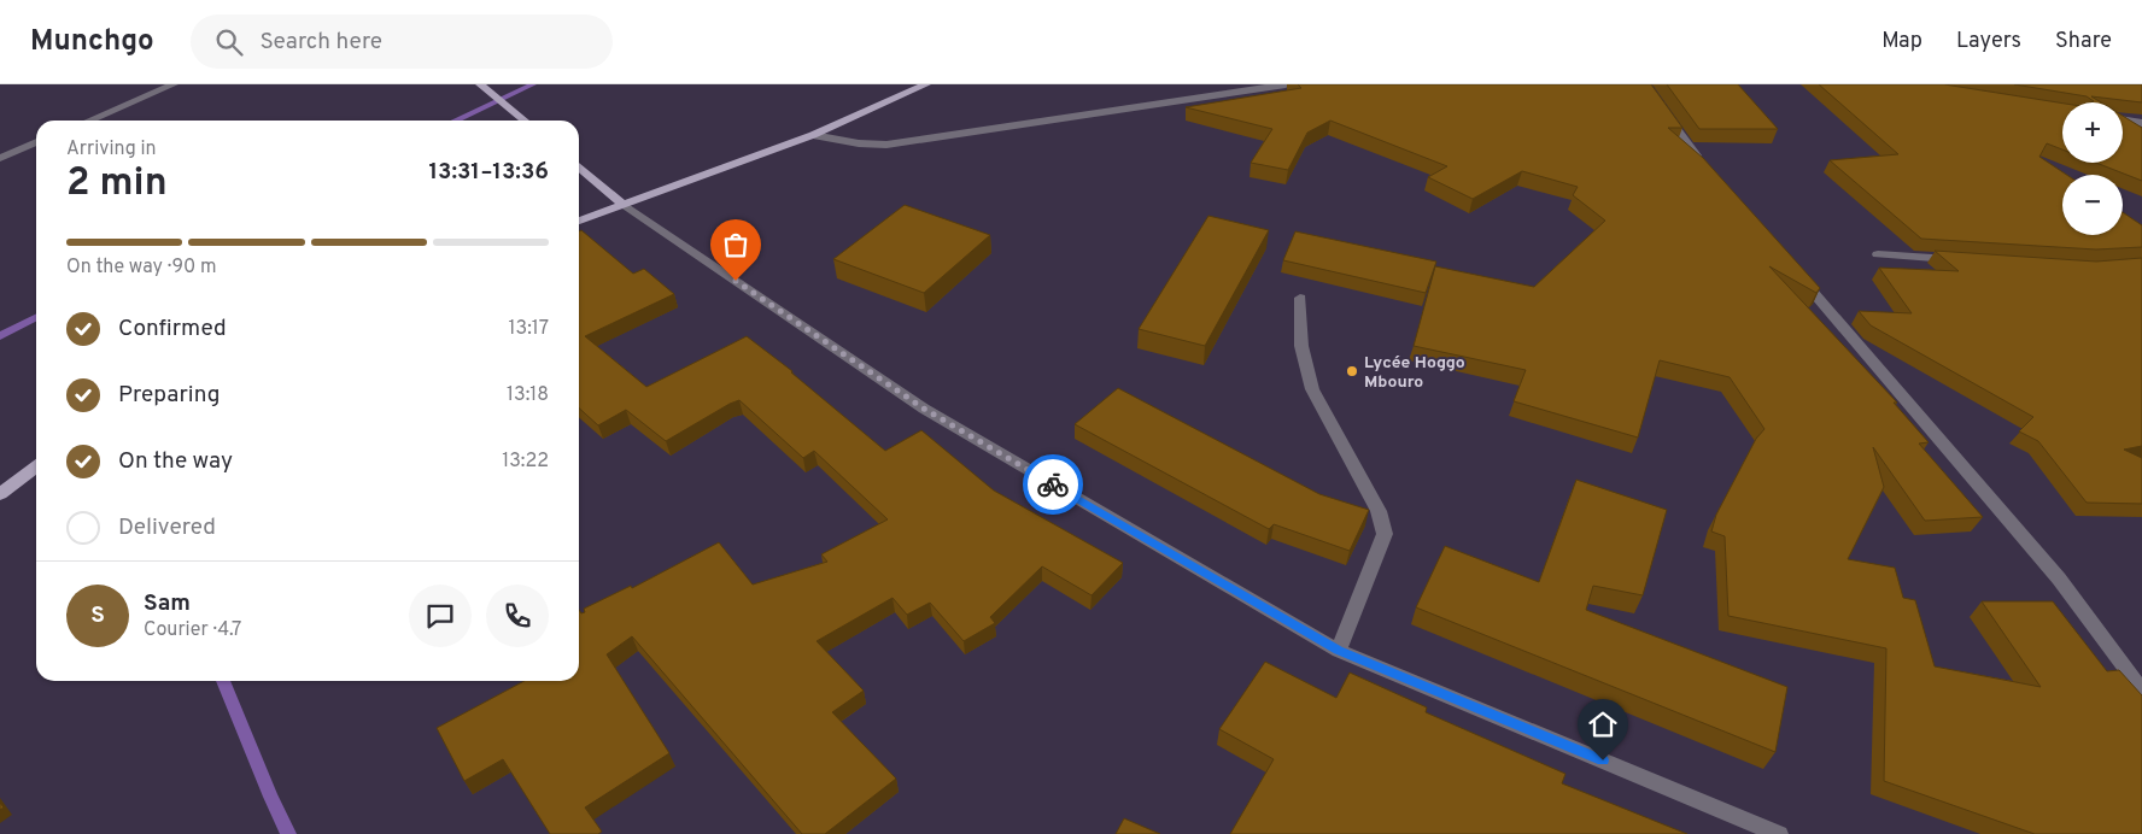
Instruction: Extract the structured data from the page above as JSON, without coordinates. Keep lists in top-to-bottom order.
{
  "places": ["Lycée Hoggo Mbouro"],
  "page": {
    "header": "Munchgo",
    "search": "Search here",
    "nav": ["Map", "Layers", "Share"],
    "map_buttons": ["+", "−"],
    "heading": ["2 min", "Arriving in", "13:31–13:36"],
    "panel": ["Sam", "Courier · 4.7"],
    "bar": "On the way · 90 m",
    "list": [
      ["Confirmed", "13:17"],
      ["Preparing", "13:18"],
      ["On the way", "13:22"],
      "Delivered"
    ],
    "round": "S"
  }
}
